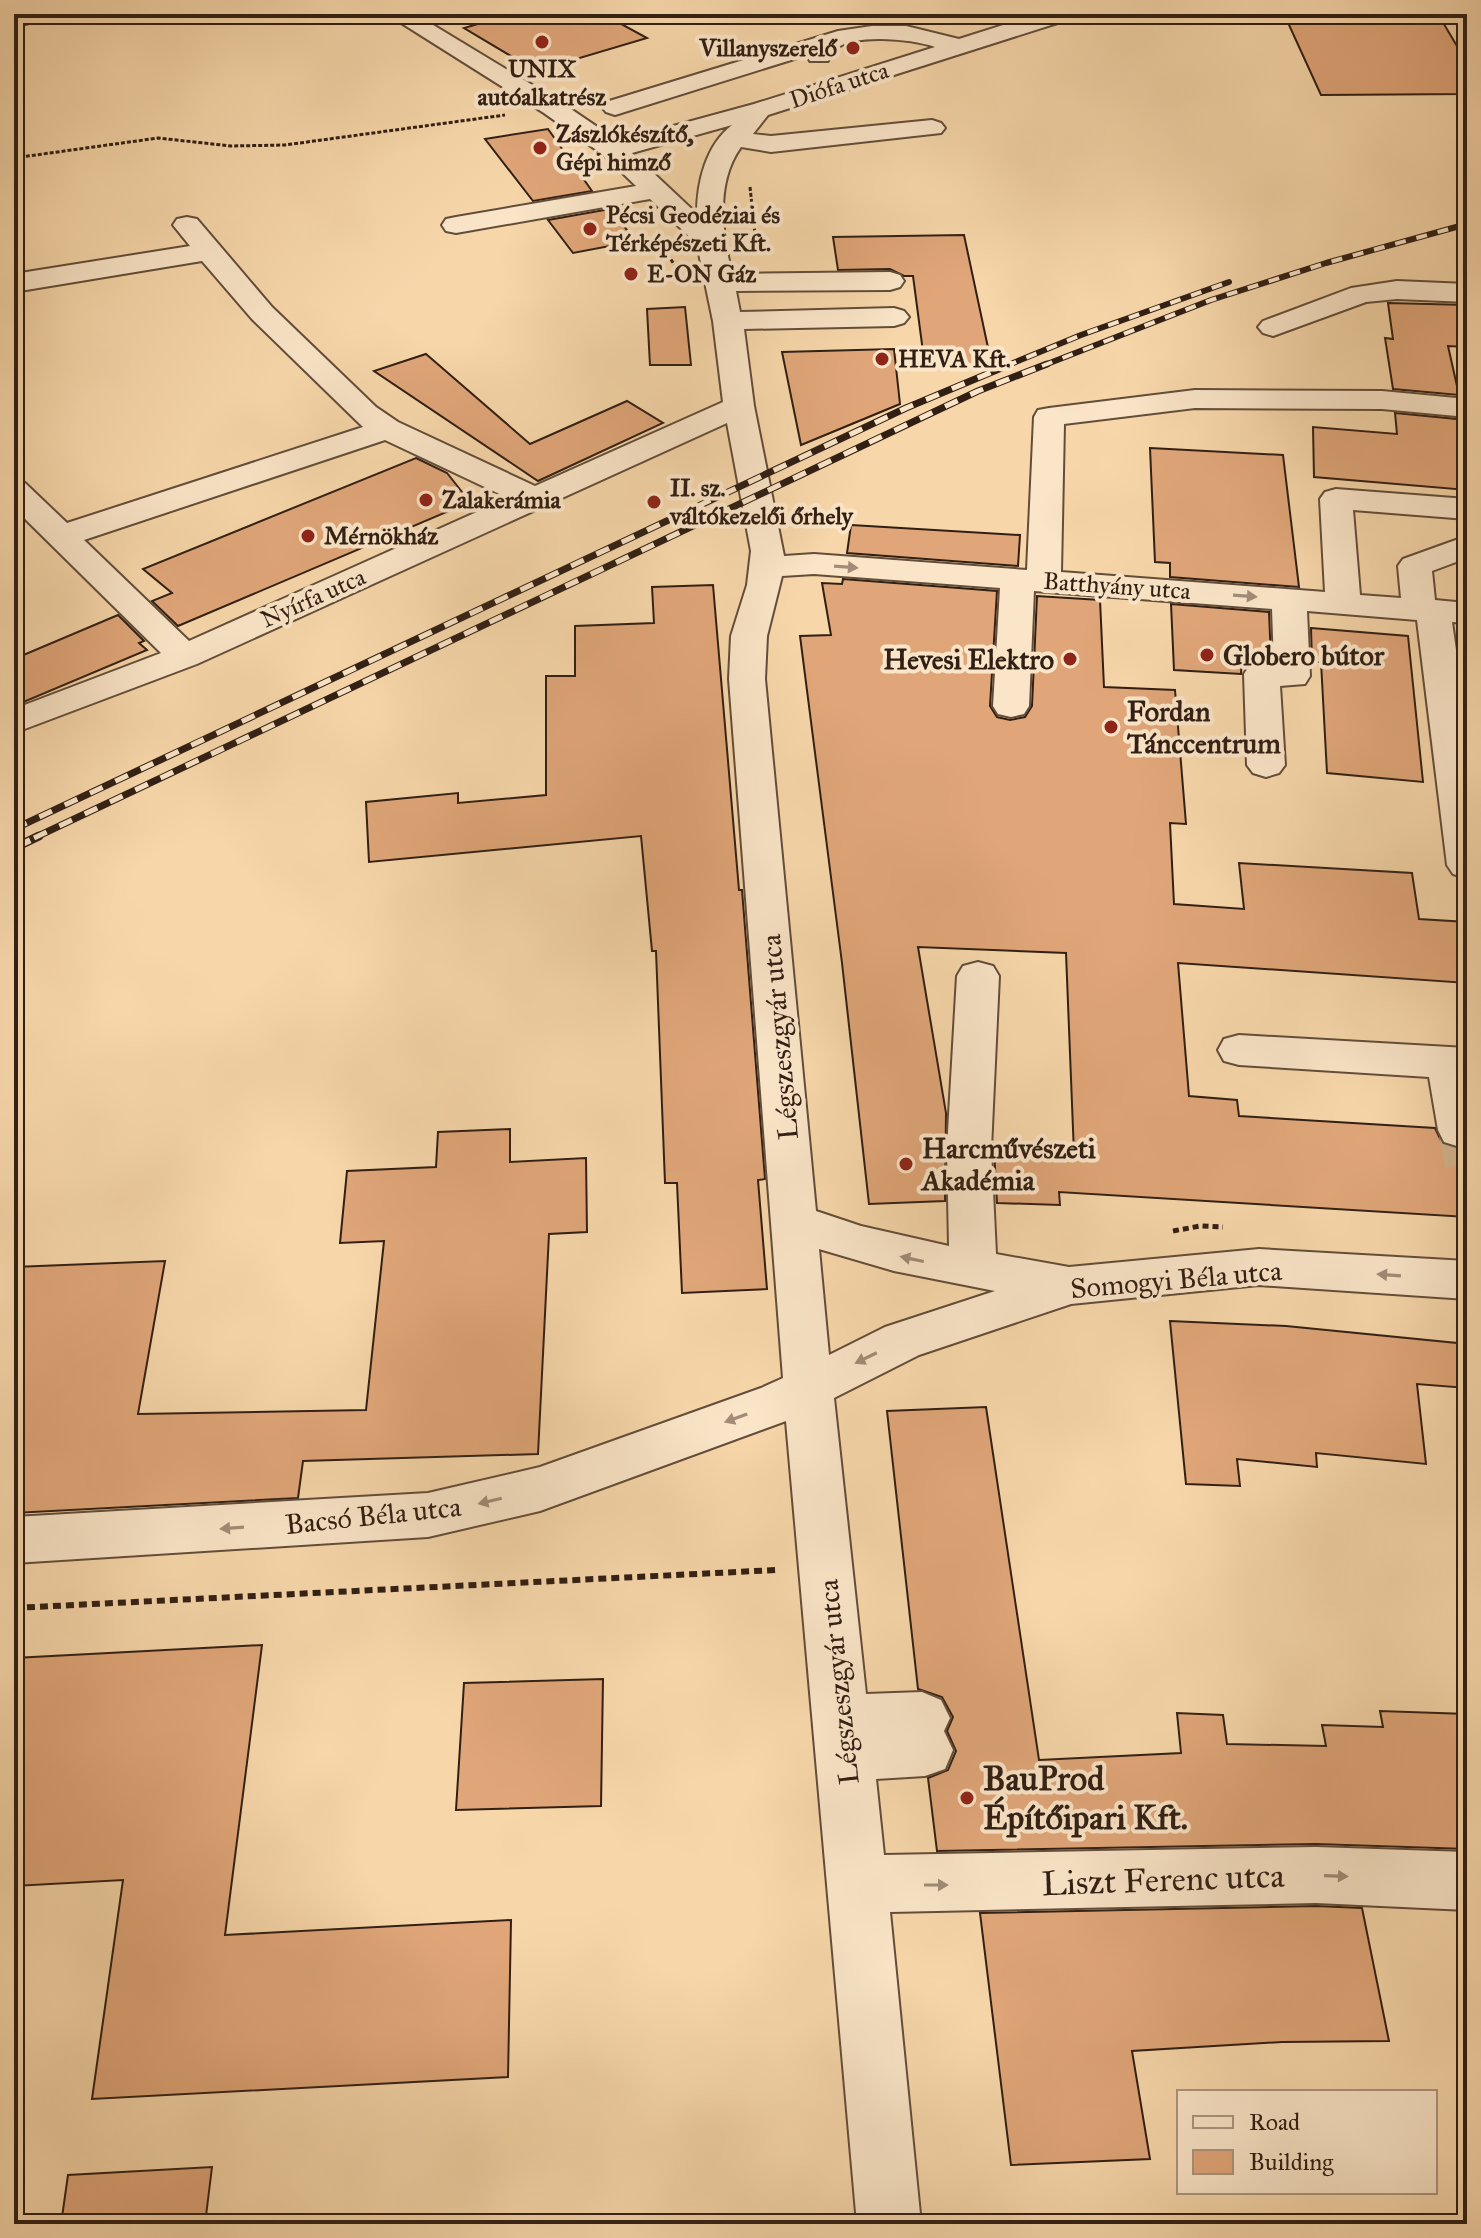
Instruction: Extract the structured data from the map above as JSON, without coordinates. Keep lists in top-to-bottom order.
{
  "streets": {
    "street": [
      "Diófa utca",
      "Batthyány utca",
      "Nyírfa utca",
      "Légszeszgyár utca",
      "Somogyi Béla utca",
      "Bacsó Béla utca",
      "Liszt Ferenc utca"
    ]
  },
  "crossings": [
    ["Diófa utca", "Légszeszgyár utca"],
    ["Batthyány utca", "Légszeszgyár utca"],
    ["Nyírfa utca", "Légszeszgyár utca"],
    ["Légszeszgyár utca", "Somogyi Béla utca"],
    ["Légszeszgyár utca", "Bacsó Béla utca"],
    ["Légszeszgyár utca", "Liszt Ferenc utca"],
    ["Somogyi Béla utca", "Bacsó Béla utca"]
  ],
  "one_way": ["Bacsó Béla utca", "Liszt Ferenc utca"],
  "places": [
    "UNIX autóalkatrész",
    "Villanyszerelő",
    "Zászlókészítő, Gépi himző",
    "Pécsi Geodéziai és Térképészeti Kft.",
    "E-ON Gáz",
    "HEVA Kft.",
    "Zalakerámia",
    "II. sz. váltókezelői őrhely",
    "Mérnökház",
    "Globero bútor",
    "Hevesi Elektro",
    "Fordan Tánccentrum",
    "Harcművészeti Akadémia",
    "BauProd Építőipari Kft."
  ],
  "legend": ["Road", "Building"]
}
